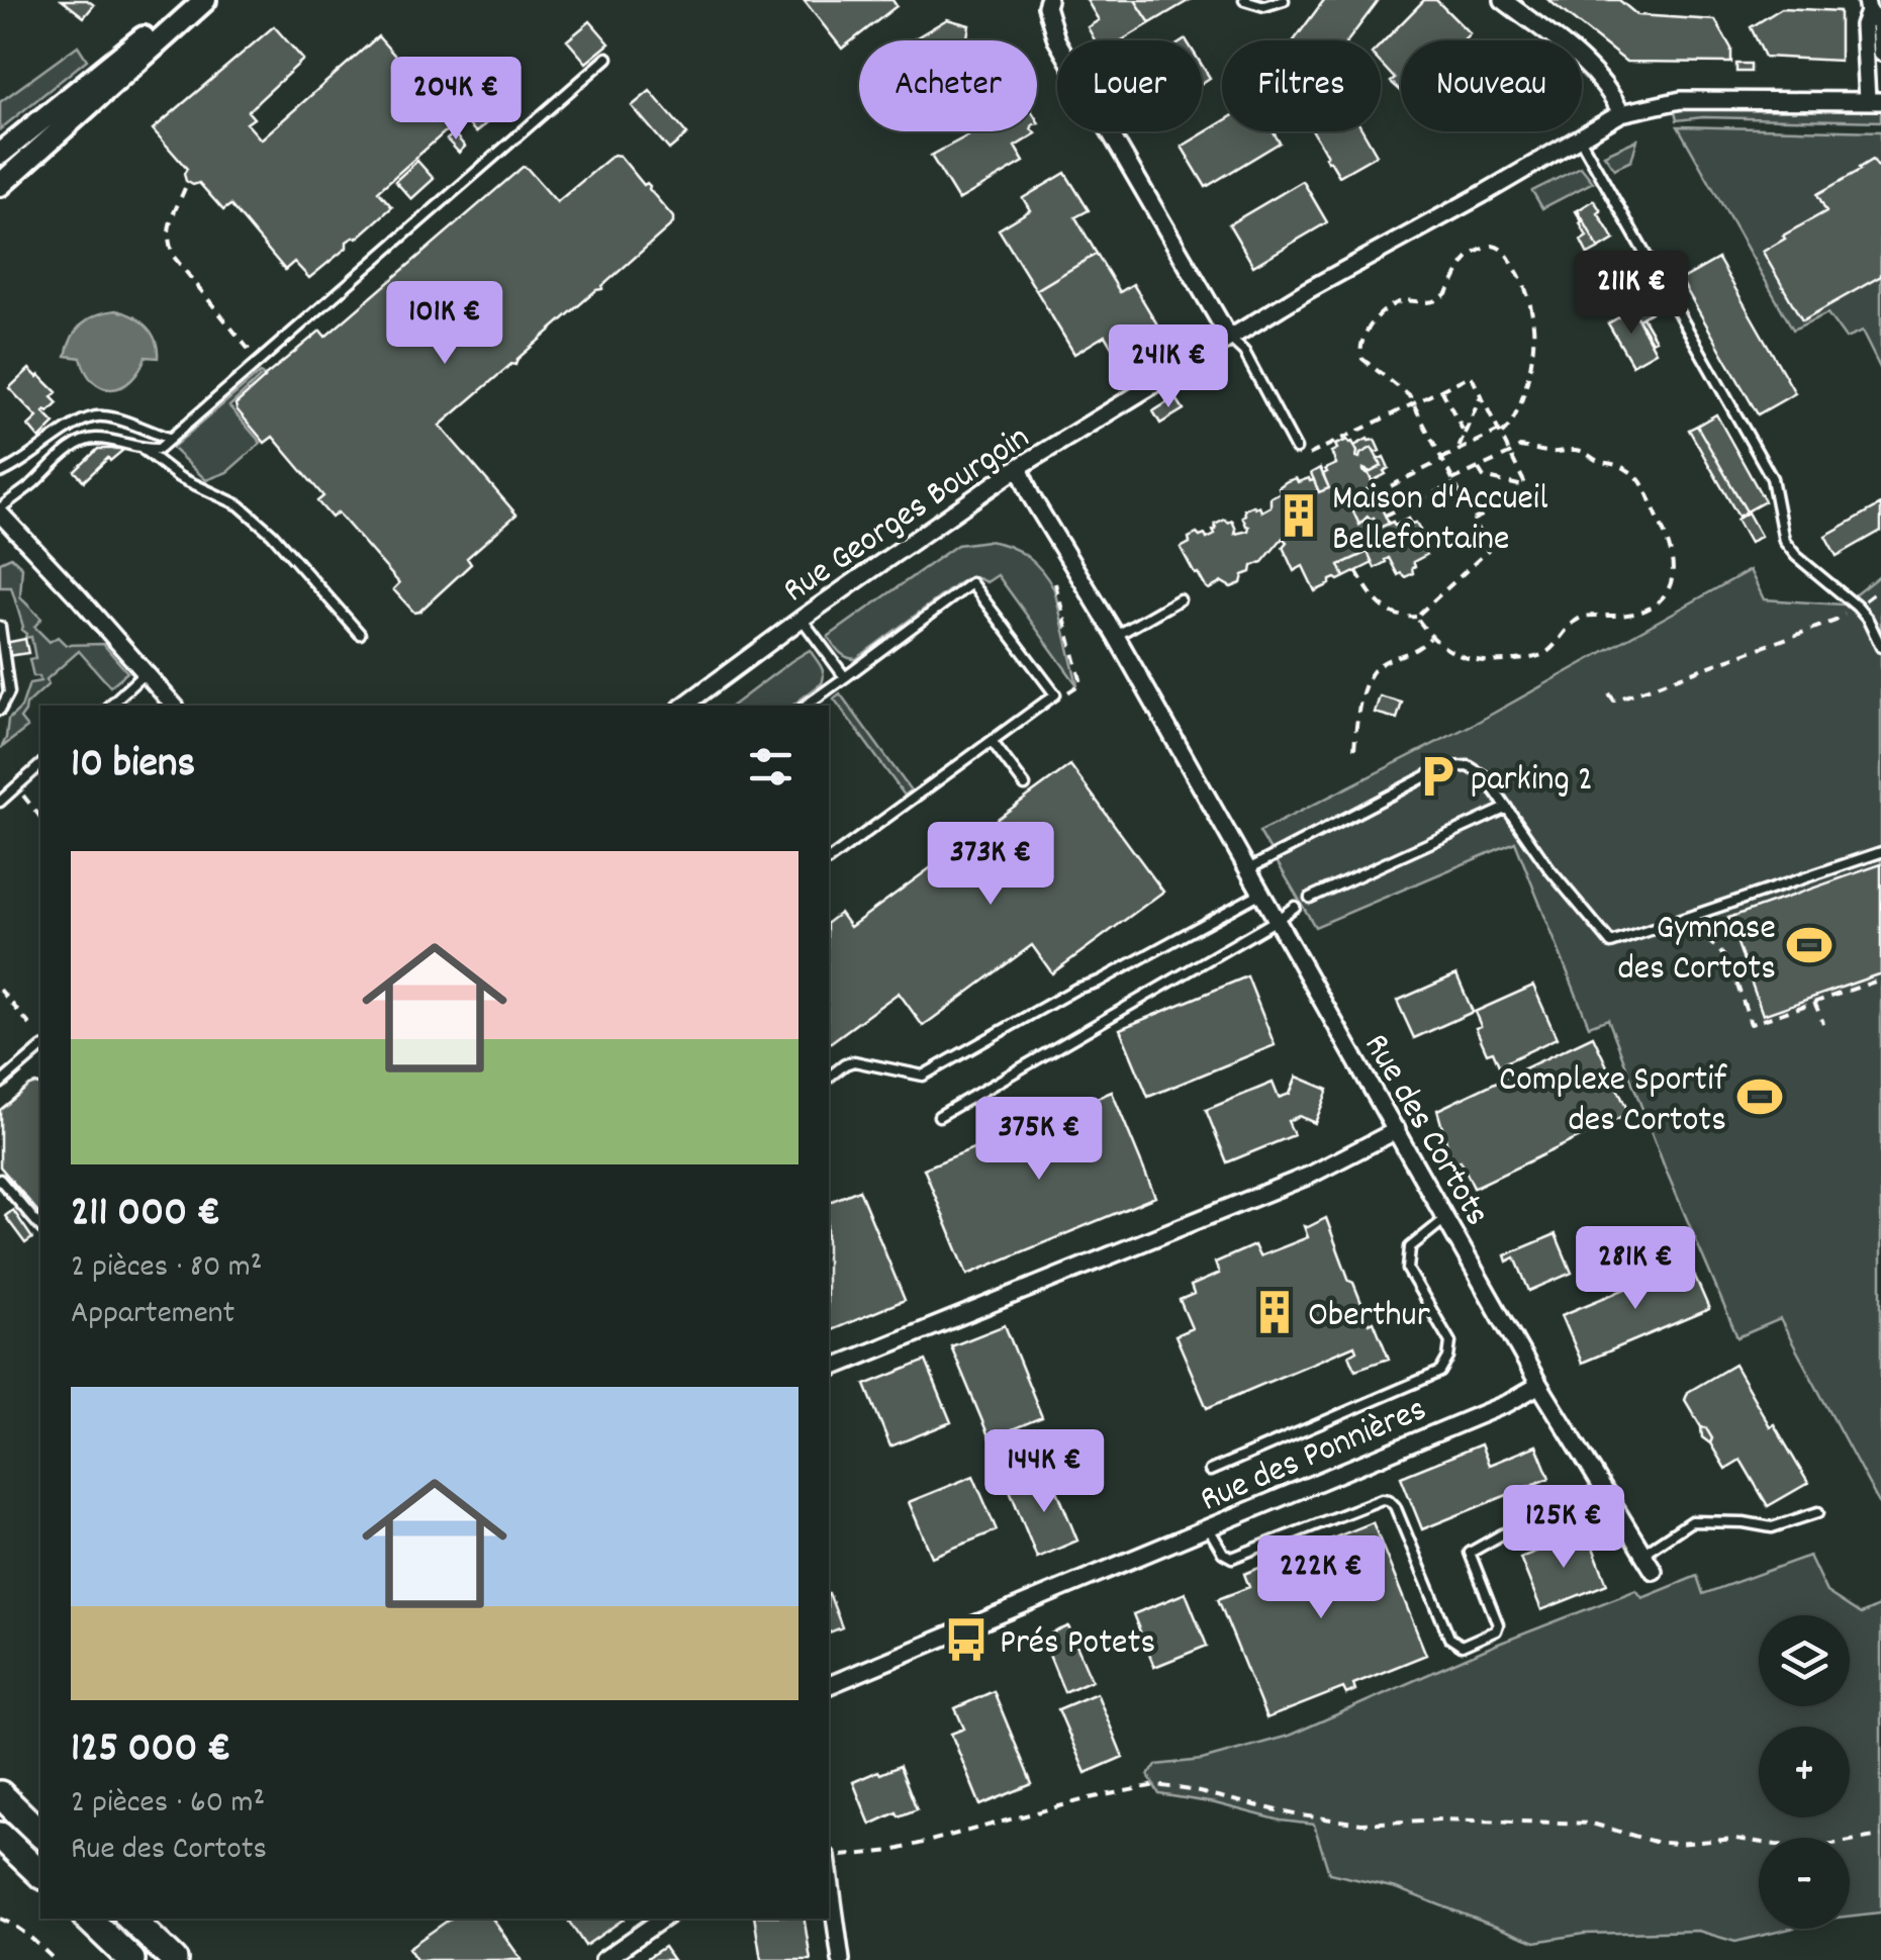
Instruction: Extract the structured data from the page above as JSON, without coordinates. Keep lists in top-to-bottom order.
{
  "streets": {
    "street": ["Rue Georges Bourgoin", "Rue des Cortots", "Rue des Ponnières"]
  },
  "crossings": [
    ["Rue Georges Bourgoin", "Rue des Cortots"],
    ["Rue des Cortots", "Rue des Ponnières"]
  ],
  "places": {
    "building": ["Maison d'Accueil Bellefontaine", "Oberthur"],
    "parking": ["parking 2"],
    "sports": ["Gymnase des Cortots", "Complexe Sportif des Cortots"],
    "bus stop": ["Prés Potets"]
  },
  "page": {
    "chip": [
      "Acheter",
      "Louer",
      "Filtres",
      "Nouveau"
    ],
    "price": [
      "204K €",
      "211K €",
      "101K €",
      "241K €",
      "373K €",
      "375K €",
      "281K €",
      "144K €",
      "125K €",
      "222K €"
    ],
    "heading": "10 biens",
    "list": [
      {
        "name": "211 000 €",
        "note": "2 pièces · 80 m² · Appartement"
      },
      {
        "name": "125 000 €",
        "note": "2 pièces · 60 m² · Rue des Cortots"
      }
    ],
    "map_buttons": ["+", "−"]
  }
}
